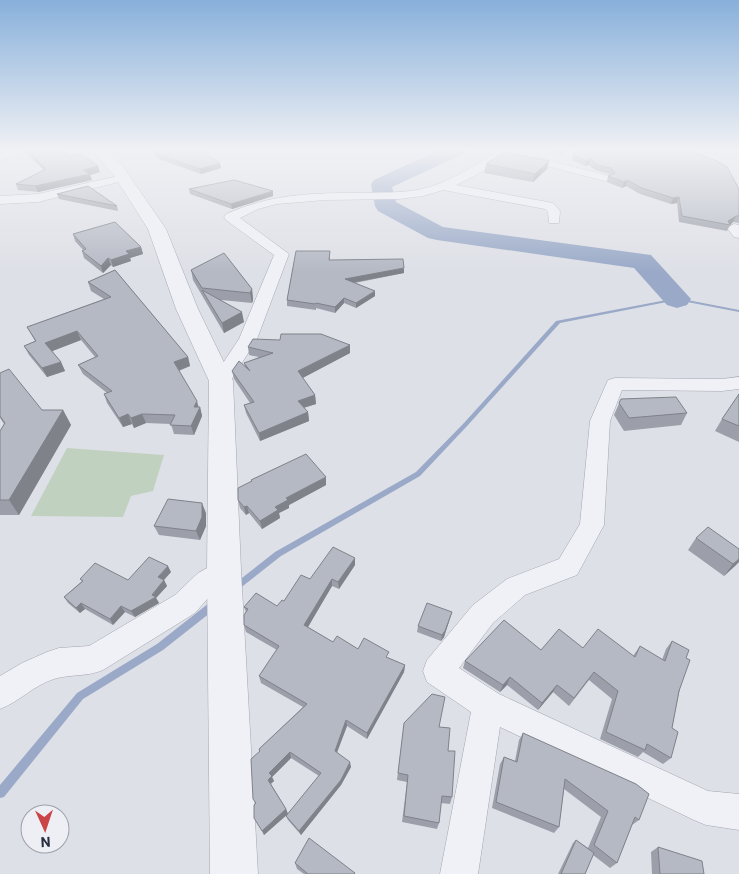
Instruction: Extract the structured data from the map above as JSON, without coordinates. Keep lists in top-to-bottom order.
{
  "north": "bottom"
}
